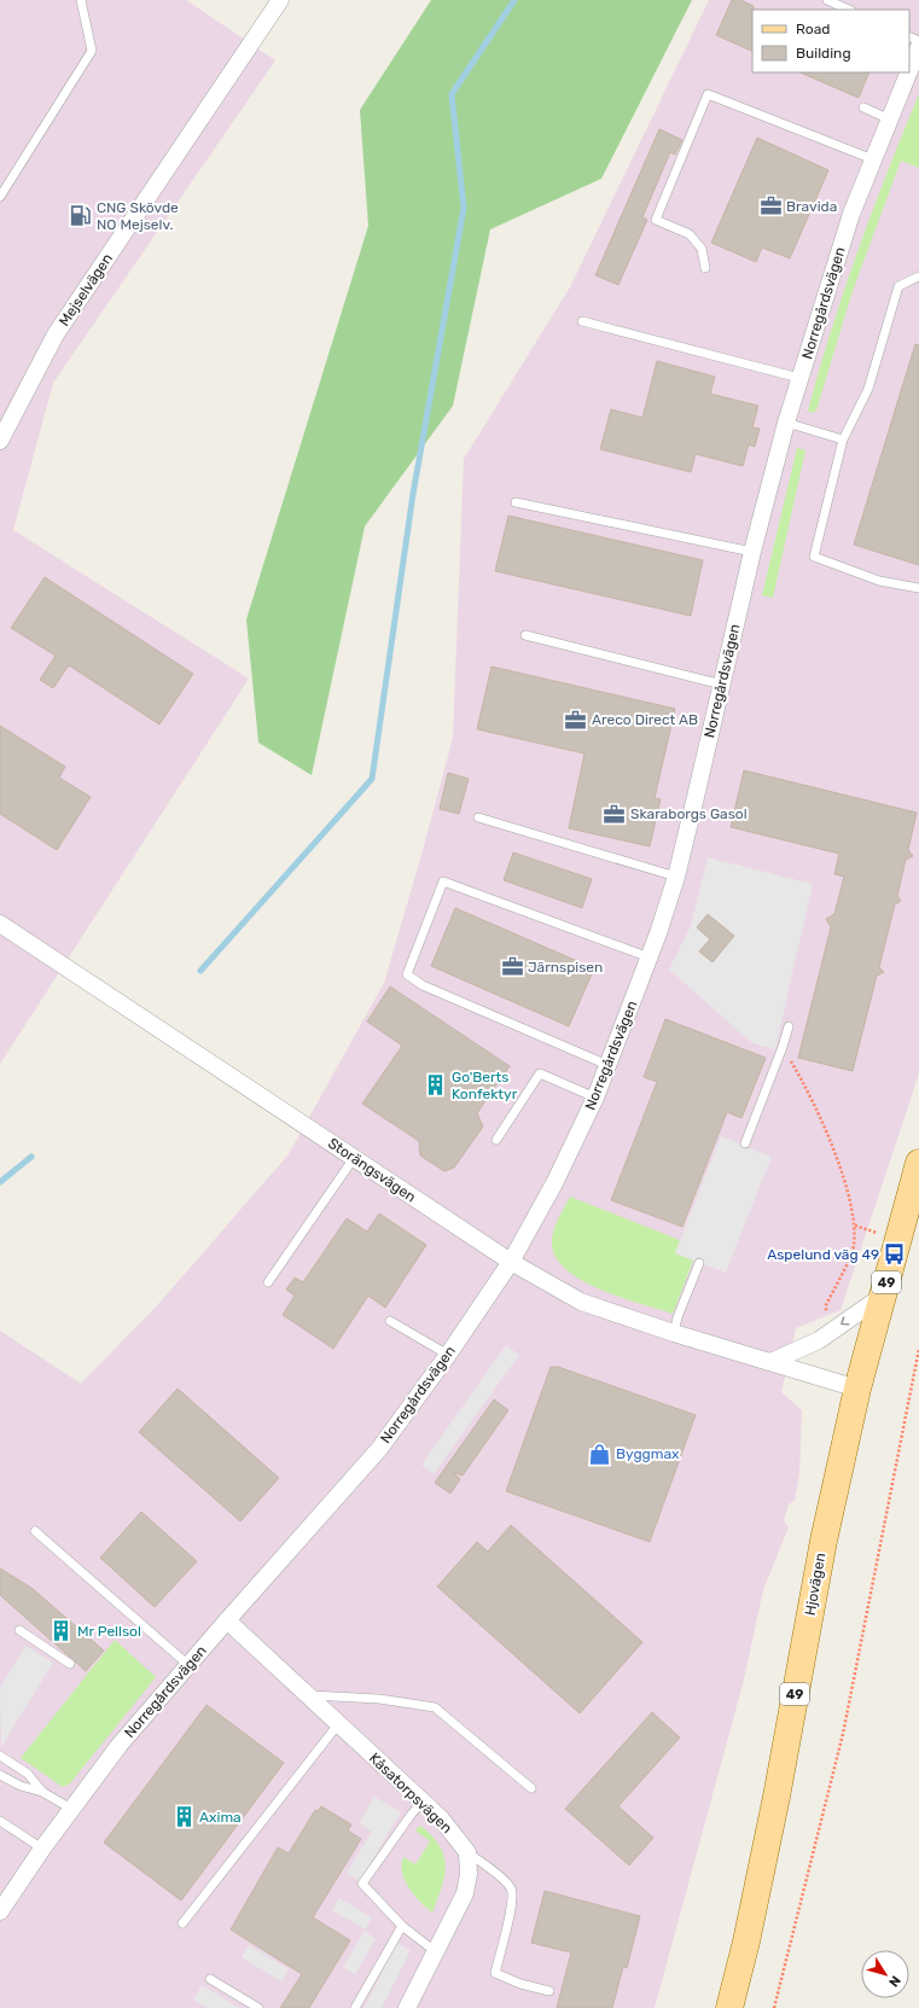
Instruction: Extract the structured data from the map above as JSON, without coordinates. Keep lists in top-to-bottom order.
{
  "streets": {
    "main road": ["49", "Hjovägen"],
    "street": [
      "Mejselvägen",
      "Norregårdsvägen",
      "Storängsvägen",
      "Kåsatorpsvägen"
    ]
  },
  "crossings": [
    ["Norregårdsvägen", "Storängsvägen"],
    ["Norregårdsvägen", "Kåsatorpsvägen"],
    ["Storängsvägen", "Hjovägen"]
  ],
  "places": {
    "office": [
      "Bravida",
      "Areco Direct AB",
      "Skaraborgs Gasol",
      "Järnspisen"
    ],
    "fuel station": ["CNG Skövde NO Mejselv."],
    "building": ["Go'Berts Konfektyr", "Mr Pellsol", "Axima"],
    "bus stop": ["Aspelund väg 49"],
    "shop": ["Byggmax"]
  },
  "legend": ["Road", "Building"],
  "north": "bottom right"
}
